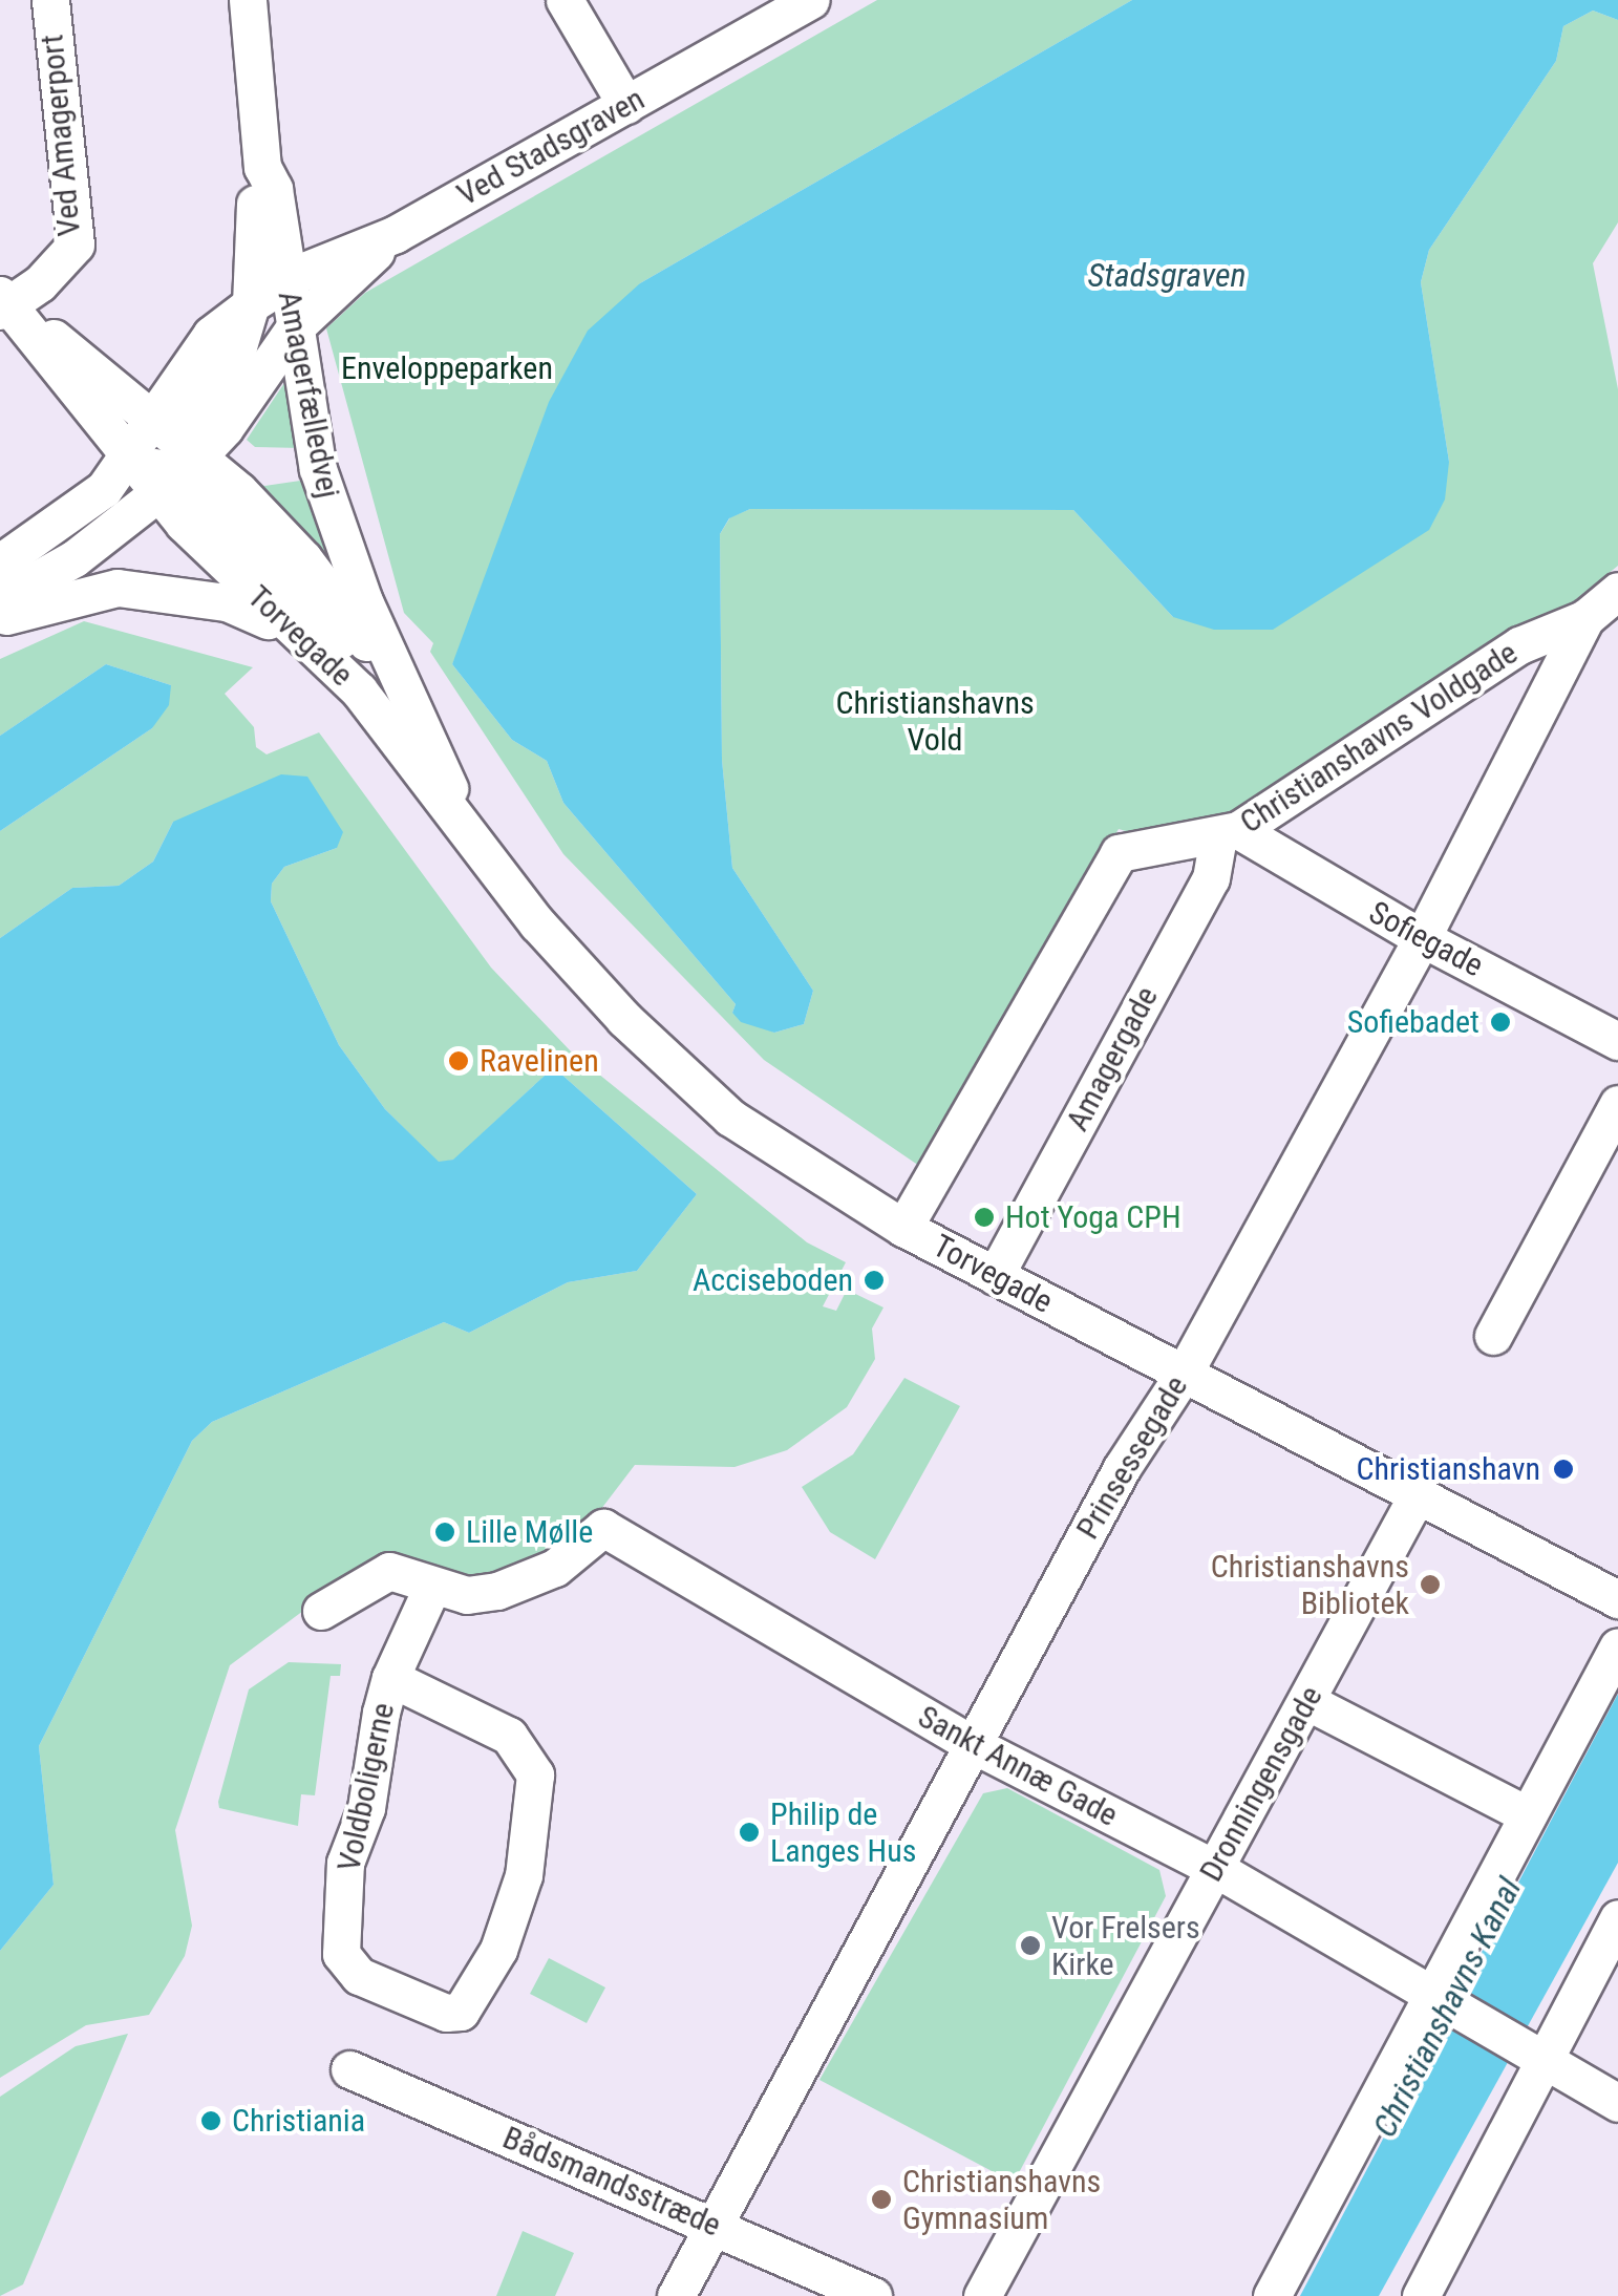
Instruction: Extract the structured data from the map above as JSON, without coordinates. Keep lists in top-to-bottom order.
{
  "streets": {
    "street": [
      "Ved Amagerport",
      "Ved Stadsgraven",
      "Amagerfælledvej",
      "Torvegade",
      "Christianshavns Voldgade",
      "Sofiegade",
      "Amagergade",
      "Prinsessegade",
      "Sankt Annæ Gade",
      "Dronningensgade",
      "Voldboligerne",
      "Bådsmandsstræde"
    ]
  },
  "crossings": [
    ["Ved Stadsgraven", "Amagerfælledvej"],
    ["Ved Stadsgraven", "Torvegade"],
    ["Amagerfælledvej", "Torvegade"],
    ["Torvegade", "Christianshavns Voldgade"],
    ["Torvegade", "Amagergade"],
    ["Torvegade", "Prinsessegade"],
    ["Torvegade", "Dronningensgade"],
    ["Christianshavns Voldgade", "Sofiegade"],
    ["Christianshavns Voldgade", "Amagergade"],
    ["Christianshavns Voldgade", "Prinsessegade"],
    ["Sofiegade", "Amagergade"],
    ["Sofiegade", "Prinsessegade"],
    ["Prinsessegade", "Sankt Annæ Gade"],
    ["Prinsessegade", "Bådsmandsstræde"],
    ["Sankt Annæ Gade", "Dronningensgade"],
    ["Sankt Annæ Gade", "Voldboligerne"]
  ],
  "water": ["Stadsgraven", "Christianshavns Kanal"],
  "parks": ["Enveloppeparken", "Christianshavns Vold"],
  "places": [
    "Sofiebadet",
    "Ravelinen",
    "Hot Yoga CPH",
    "Acciseboden",
    "Christianshavn",
    "Lille Mølle",
    "Christianshavns Bibliotek",
    "Philip de Langes Hus",
    "Vor Frelsers Kirke",
    "Christiania",
    "Christianshavns Gymnasium"
  ]
}
